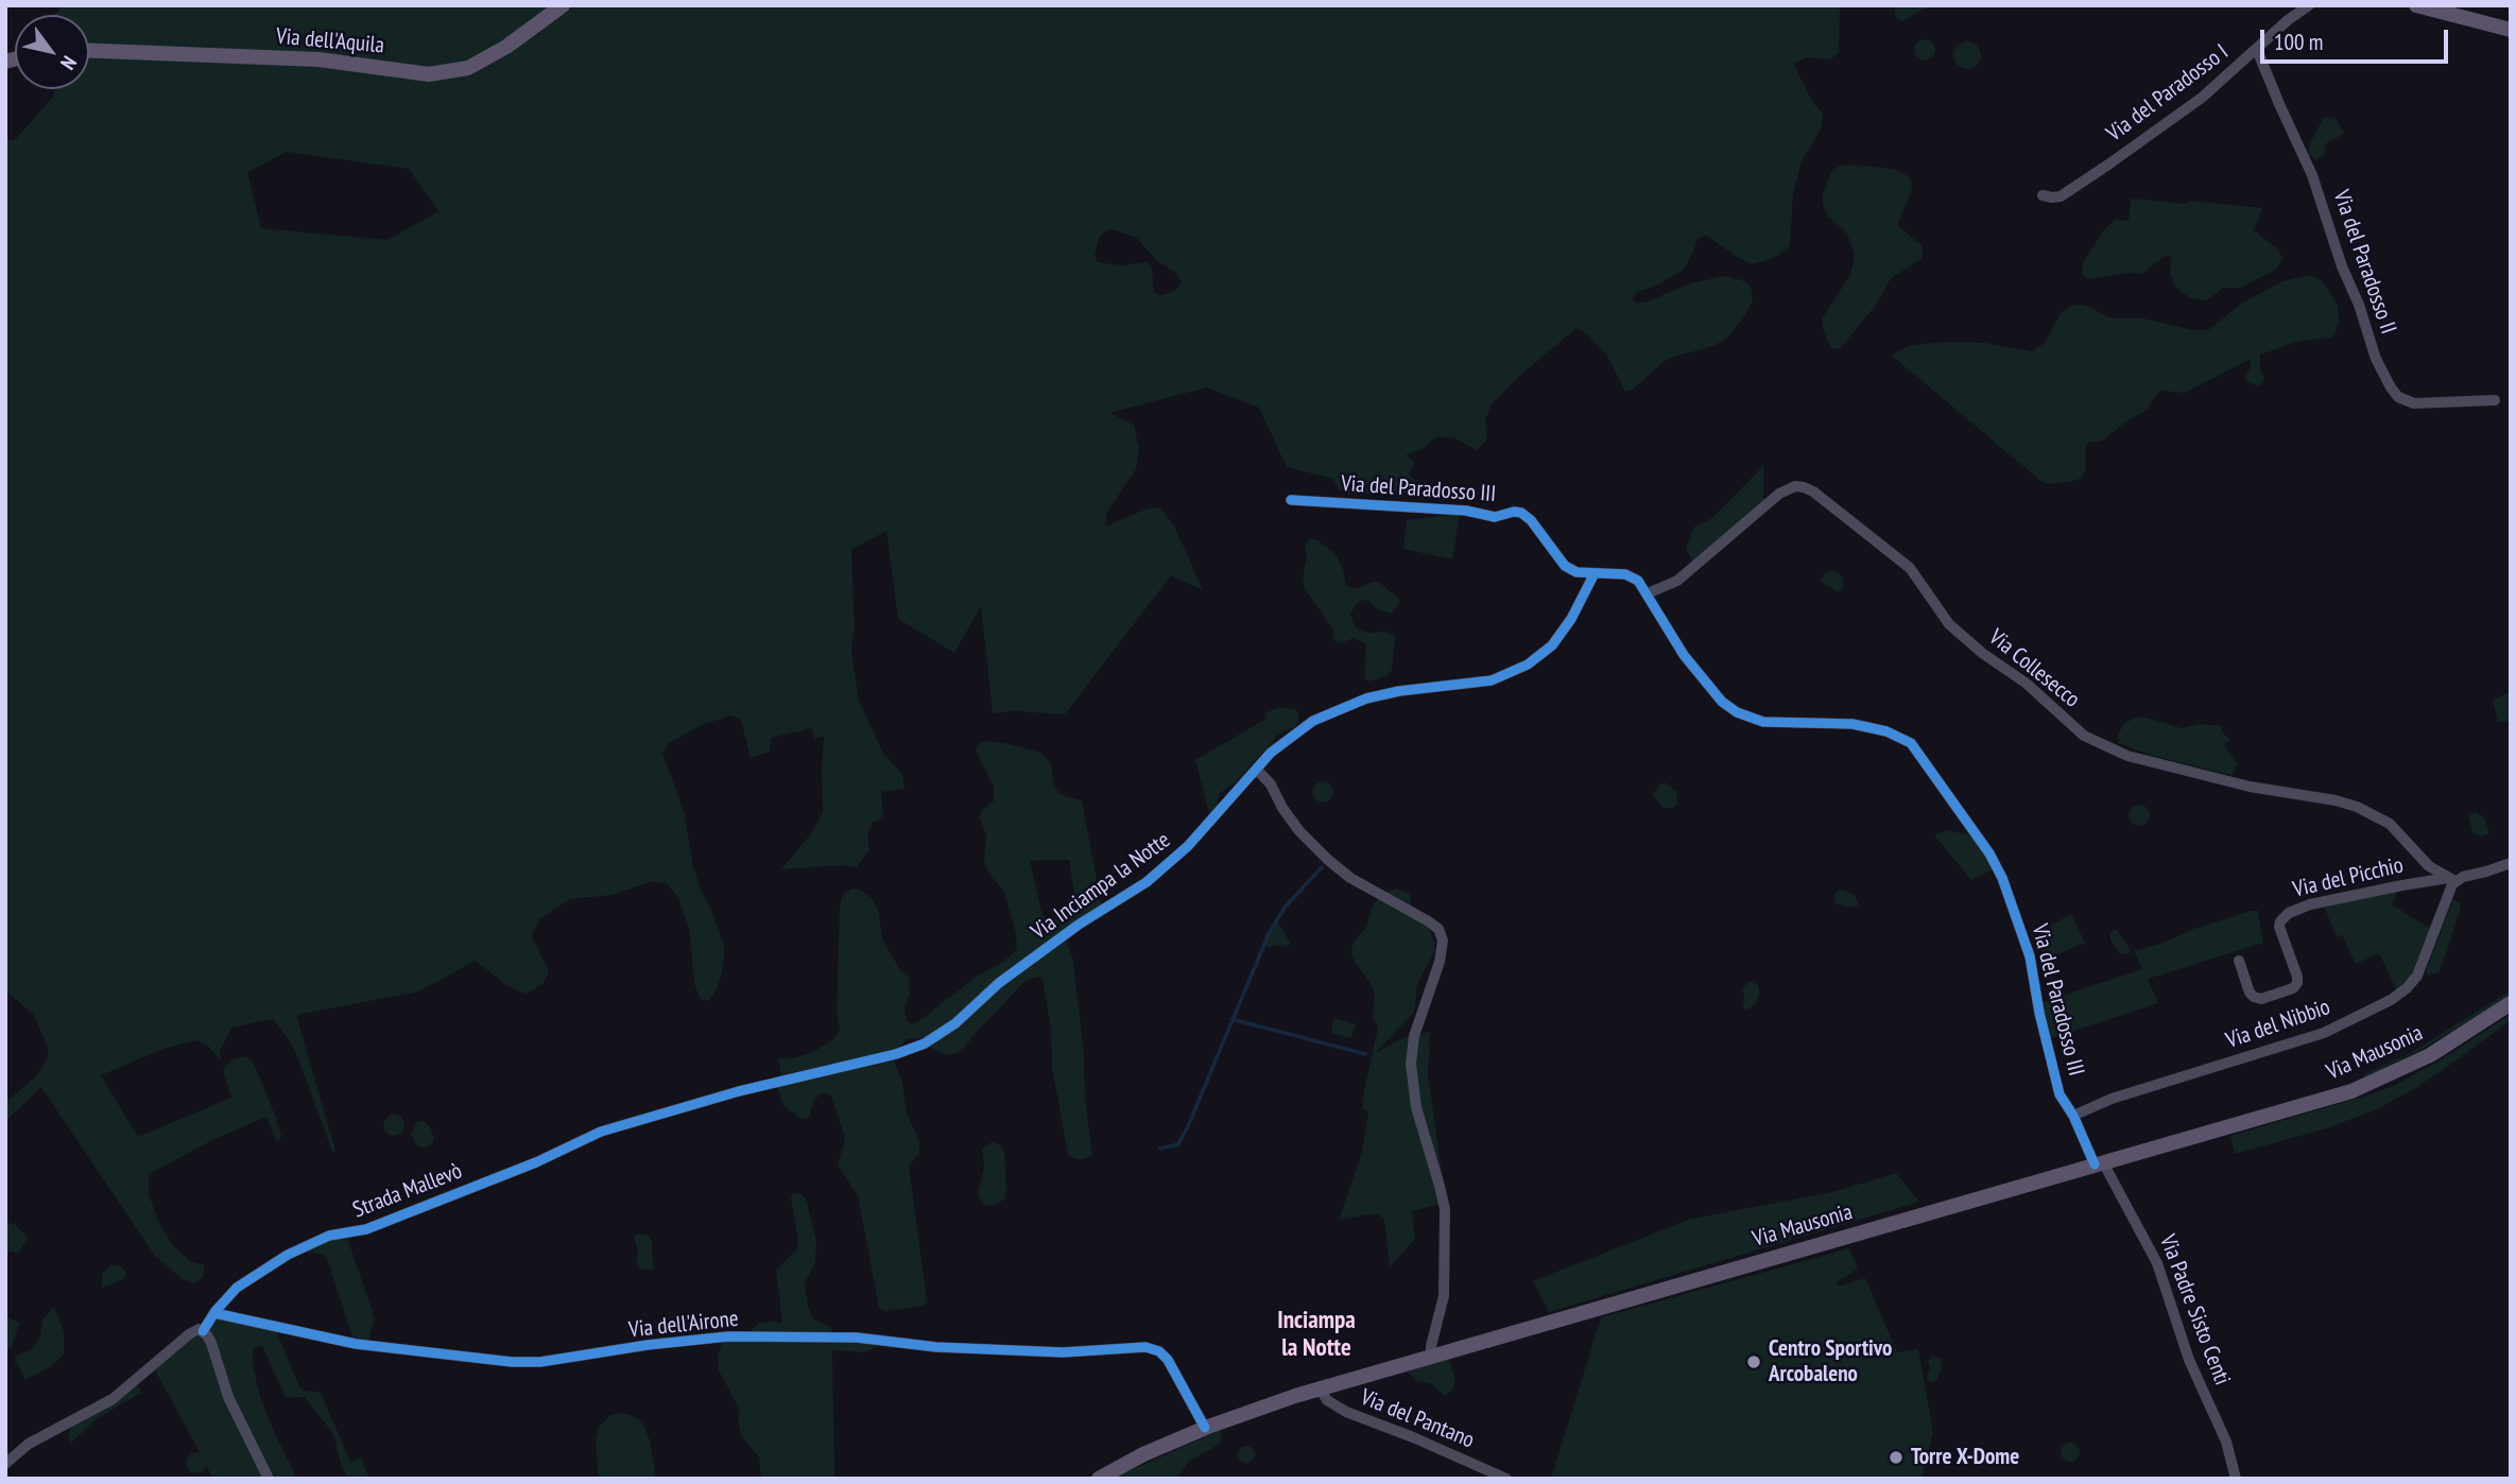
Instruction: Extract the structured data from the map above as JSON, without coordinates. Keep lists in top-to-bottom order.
{
  "streets": {
    "main road": ["Via dell'Aquila", "Via Mausonia"],
    "street": [
      "Via del Paradosso I",
      "Via del Paradosso II",
      "Via del Paradosso III",
      "Via Collesecco",
      "Via del Picchio",
      "Via Inciampa la Notte",
      "Via del Nibbio",
      "Strada Mallevò",
      "Via Padre Sisto Centi",
      "Via dell'Airone",
      "Via del Pantano"
    ]
  },
  "crossings": [
    ["Via del Paradosso I", "Via del Paradosso II"],
    ["Via del Paradosso III", "Via Collesecco"],
    ["Via del Paradosso III", "Via Inciampa la Notte"],
    ["Via del Paradosso III", "Via del Nibbio"],
    ["Via del Paradosso III", "Via Mausonia"],
    ["Via del Paradosso III", "Via Padre Sisto Centi"],
    ["Via Collesecco", "Via del Picchio"],
    ["Via Collesecco", "Via del Nibbio"],
    ["Via del Picchio", "Via del Nibbio"],
    ["Via Inciampa la Notte", "Strada Mallevò"],
    ["Via Mausonia", "Via Padre Sisto Centi"],
    ["Via Mausonia", "Via dell'Airone"],
    ["Via Mausonia", "Via del Pantano"],
    ["Strada Mallevò", "Via dell'Airone"]
  ],
  "districts": ["Inciampa la Notte"],
  "places": ["Centro Sportivo Arcobaleno", "Torre X-Dome"],
  "scale_bar": "100 m",
  "north": "bottom right"
}
